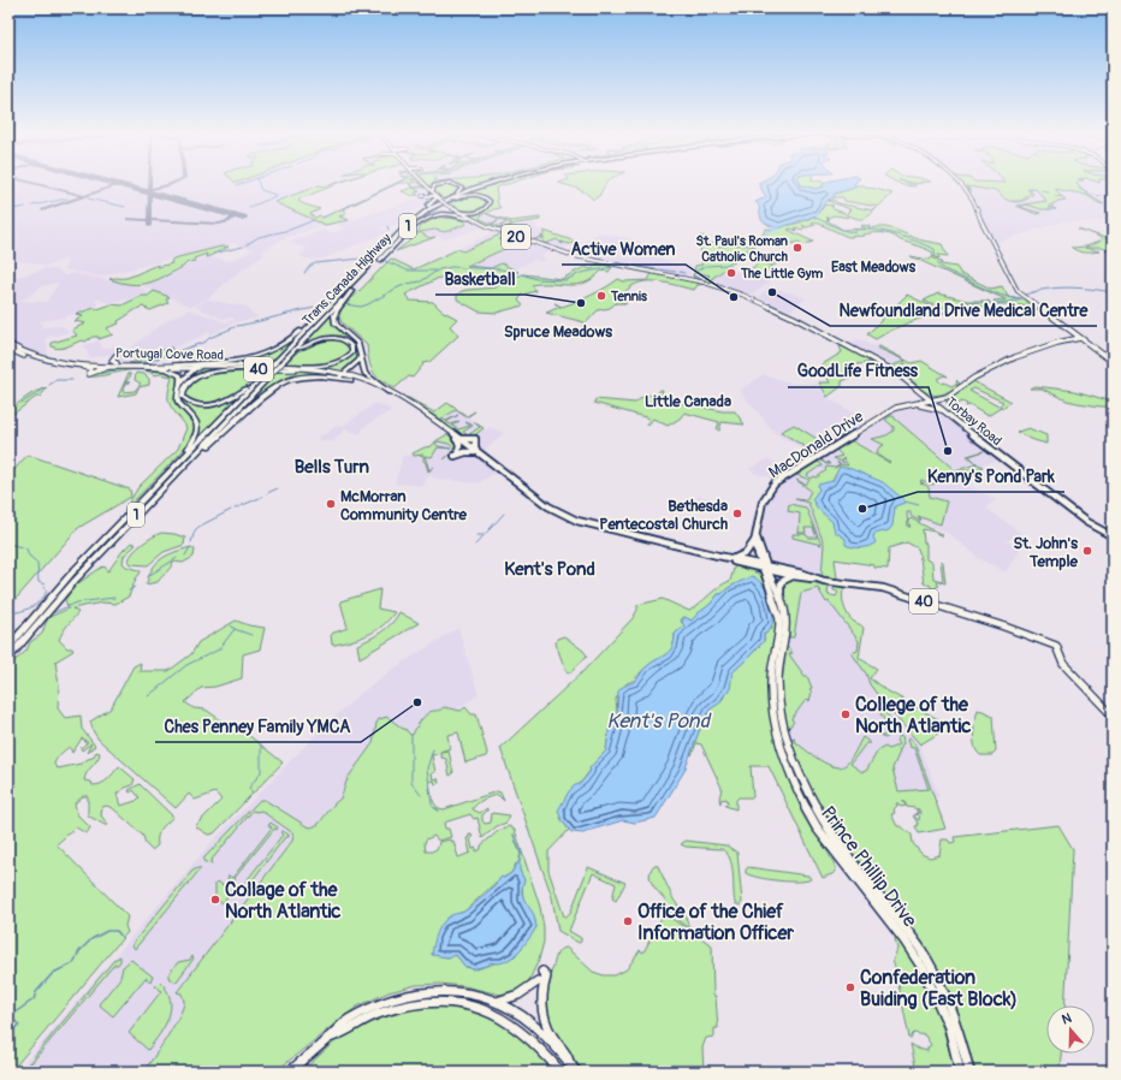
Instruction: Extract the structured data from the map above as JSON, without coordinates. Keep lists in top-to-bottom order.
{
  "streets": {
    "highway": ["1", "Trans Canada Highway"],
    "main road": [
      "20",
      "Portugal Cove Road",
      "40",
      "Torbay Road",
      "MacDonald Drive",
      "Prince Phillip Drive"
    ]
  },
  "crossings": [
    ["20", "Torbay Road"],
    ["Trans Canada Highway", "Portugal Cove Road"],
    ["Portugal Cove Road", "40"],
    ["Portugal Cove Road", "Prince Phillip Drive"],
    ["Torbay Road", "MacDonald Drive"]
  ],
  "districts": [
    "East Meadows",
    "Spruce Meadows",
    "Little Canada",
    "Bells Turn",
    "Kent's Pond"
  ],
  "water": ["Kent's Pond"],
  "places": [
    "St. Paul's Roman Catholic Church",
    "The Little Gym",
    "Newfoundland Drive Medical Centre",
    "Tennis",
    "Active Women",
    "Basketball",
    "GoodLife Fitness",
    "McMorran Community Centre",
    "Kenny's Pond Park",
    "Bethesda Pentecostal Church",
    "St. John's Temple",
    "Ches Penney Family YMCA",
    "College of the North Atlantic",
    "Collage of the North Atlantic",
    "Office of the Chief Information Officer",
    "Confederation Buiding (East Block)"
  ],
  "north": "top"
}
